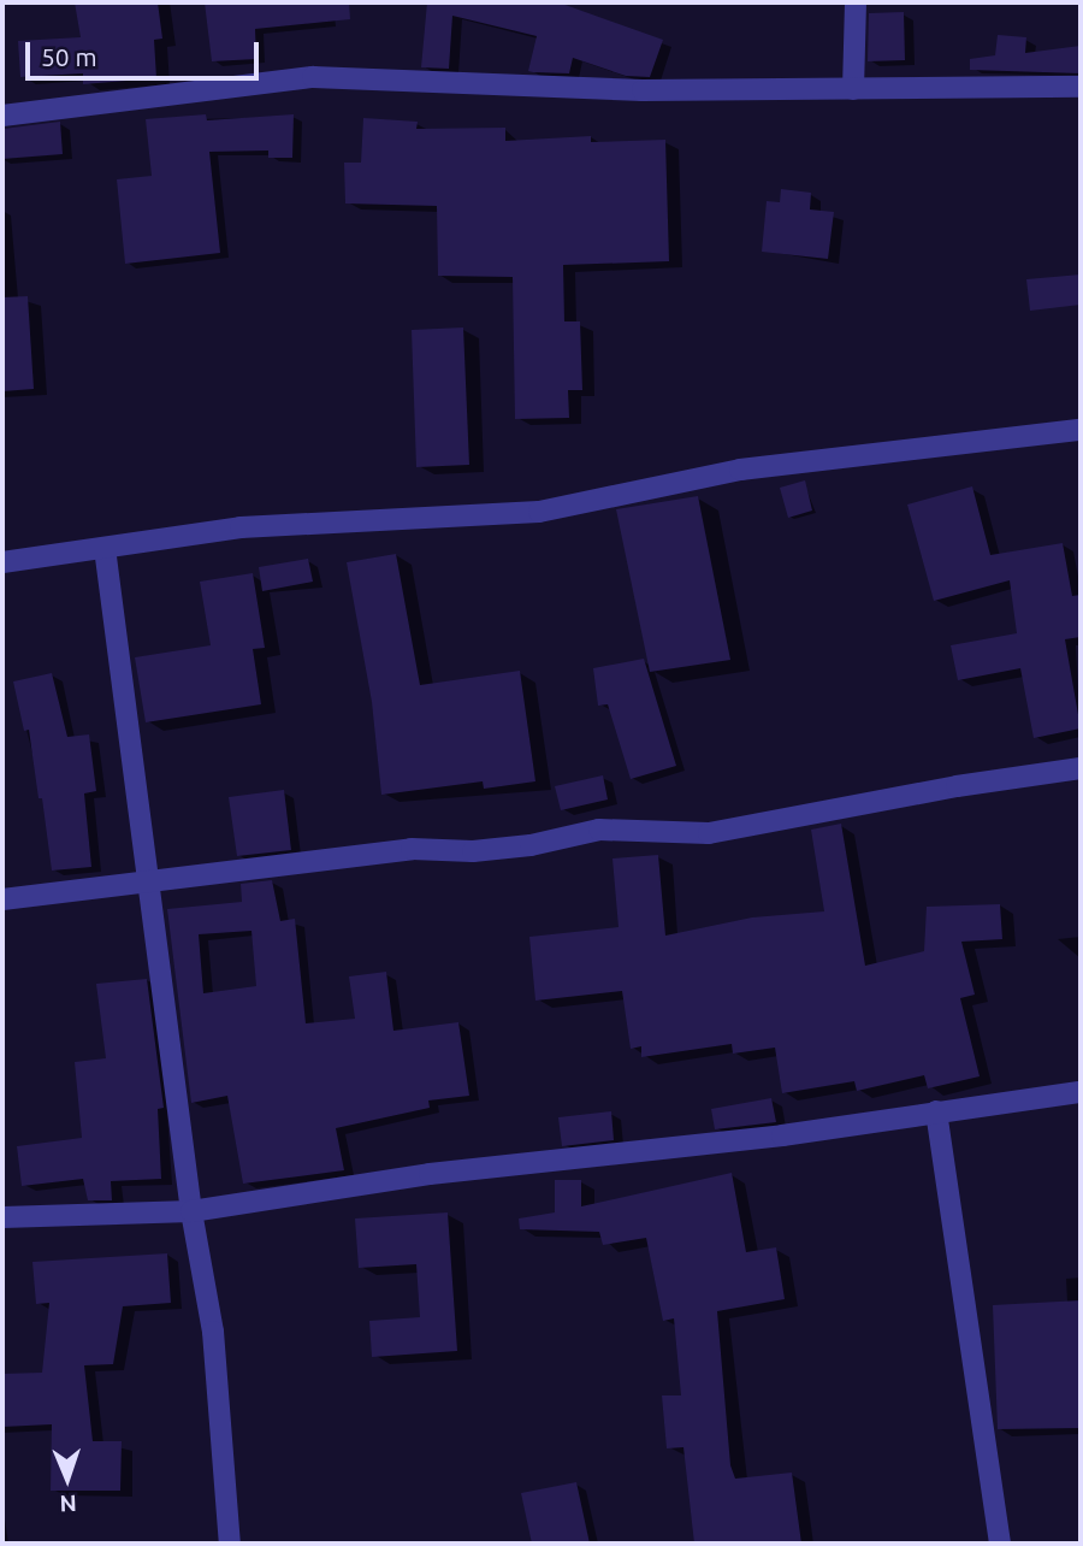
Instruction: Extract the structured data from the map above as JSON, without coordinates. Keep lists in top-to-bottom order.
{
  "scale_bar": "50 m",
  "north": "bottom"
}
